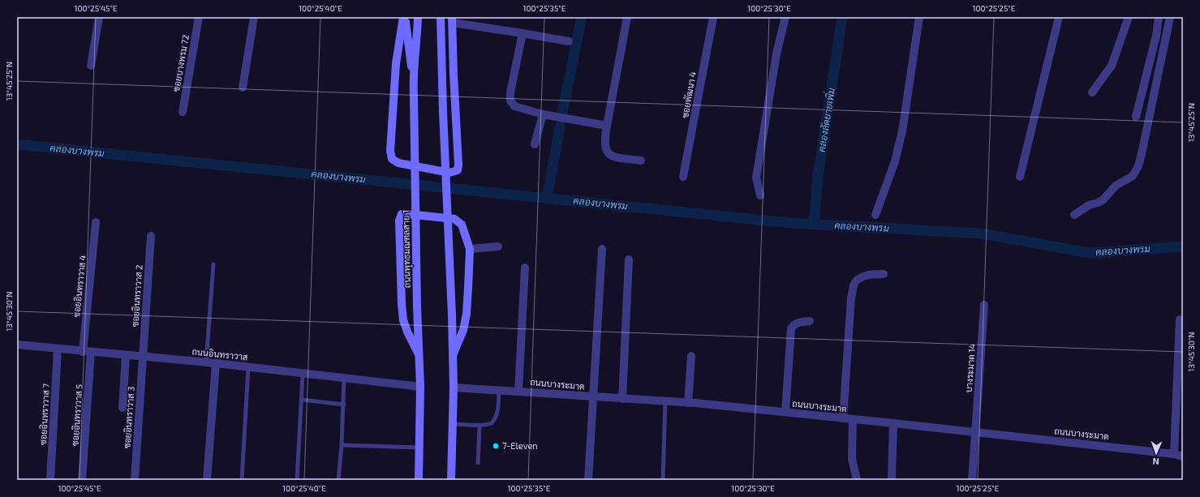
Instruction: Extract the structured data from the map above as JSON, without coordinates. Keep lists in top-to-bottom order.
{
  "streets": {
    "main road": ["ถนนพุทธมณฑลสาย 1"],
    "street": [
      "ซอยบางพรม 72",
      "ซอยพัฒนา 4",
      "ซอยอินทราวาส 4",
      "ซอยอินทราวาส 2",
      "ถนนอินทราวาส",
      "บางระมาด 14",
      "ถนนบางระมาด",
      "ซอยอินทราวาส 7",
      "ซอยอินทราวาส 5",
      "ซอยอินทราวาส 3"
    ]
  },
  "crossings": [
    ["ถนนพุทธมณฑลสาย 1", "ถนนอินทราวาส"],
    ["ซอยอินทราวาส 4", "ถนนอินทราวาส"],
    ["ซอยอินทราวาส 4", "ซอยอินทราวาส 5"],
    ["ซอยอินทราวาส 2", "ถนนอินทราวาส"],
    ["ซอยอินทราวาส 2", "ซอยอินทราวาส 3"],
    ["ถนนอินทราวาส", "ซอยอินทราวาส 7"],
    ["ถนนอินทราวาส", "ซอยอินทราวาส 5"],
    ["ถนนอินทราวาส", "ซอยอินทราวาส 3"],
    ["บางระมาด 14", "ถนนบางระมาด"]
  ],
  "water": ["คลองลัดยายเพิ่ม", "คลองบางพรม"],
  "places": ["7-Eleven"],
  "north": "bottom",
  "coordinates": [
    "100°25'45\"E",
    "100°25'40\"E",
    "100°25'35\"E",
    "100°25'30\"E",
    "100°25'25\"E",
    "13°45'25\"N",
    "13°45'30\"N"
  ]
}
